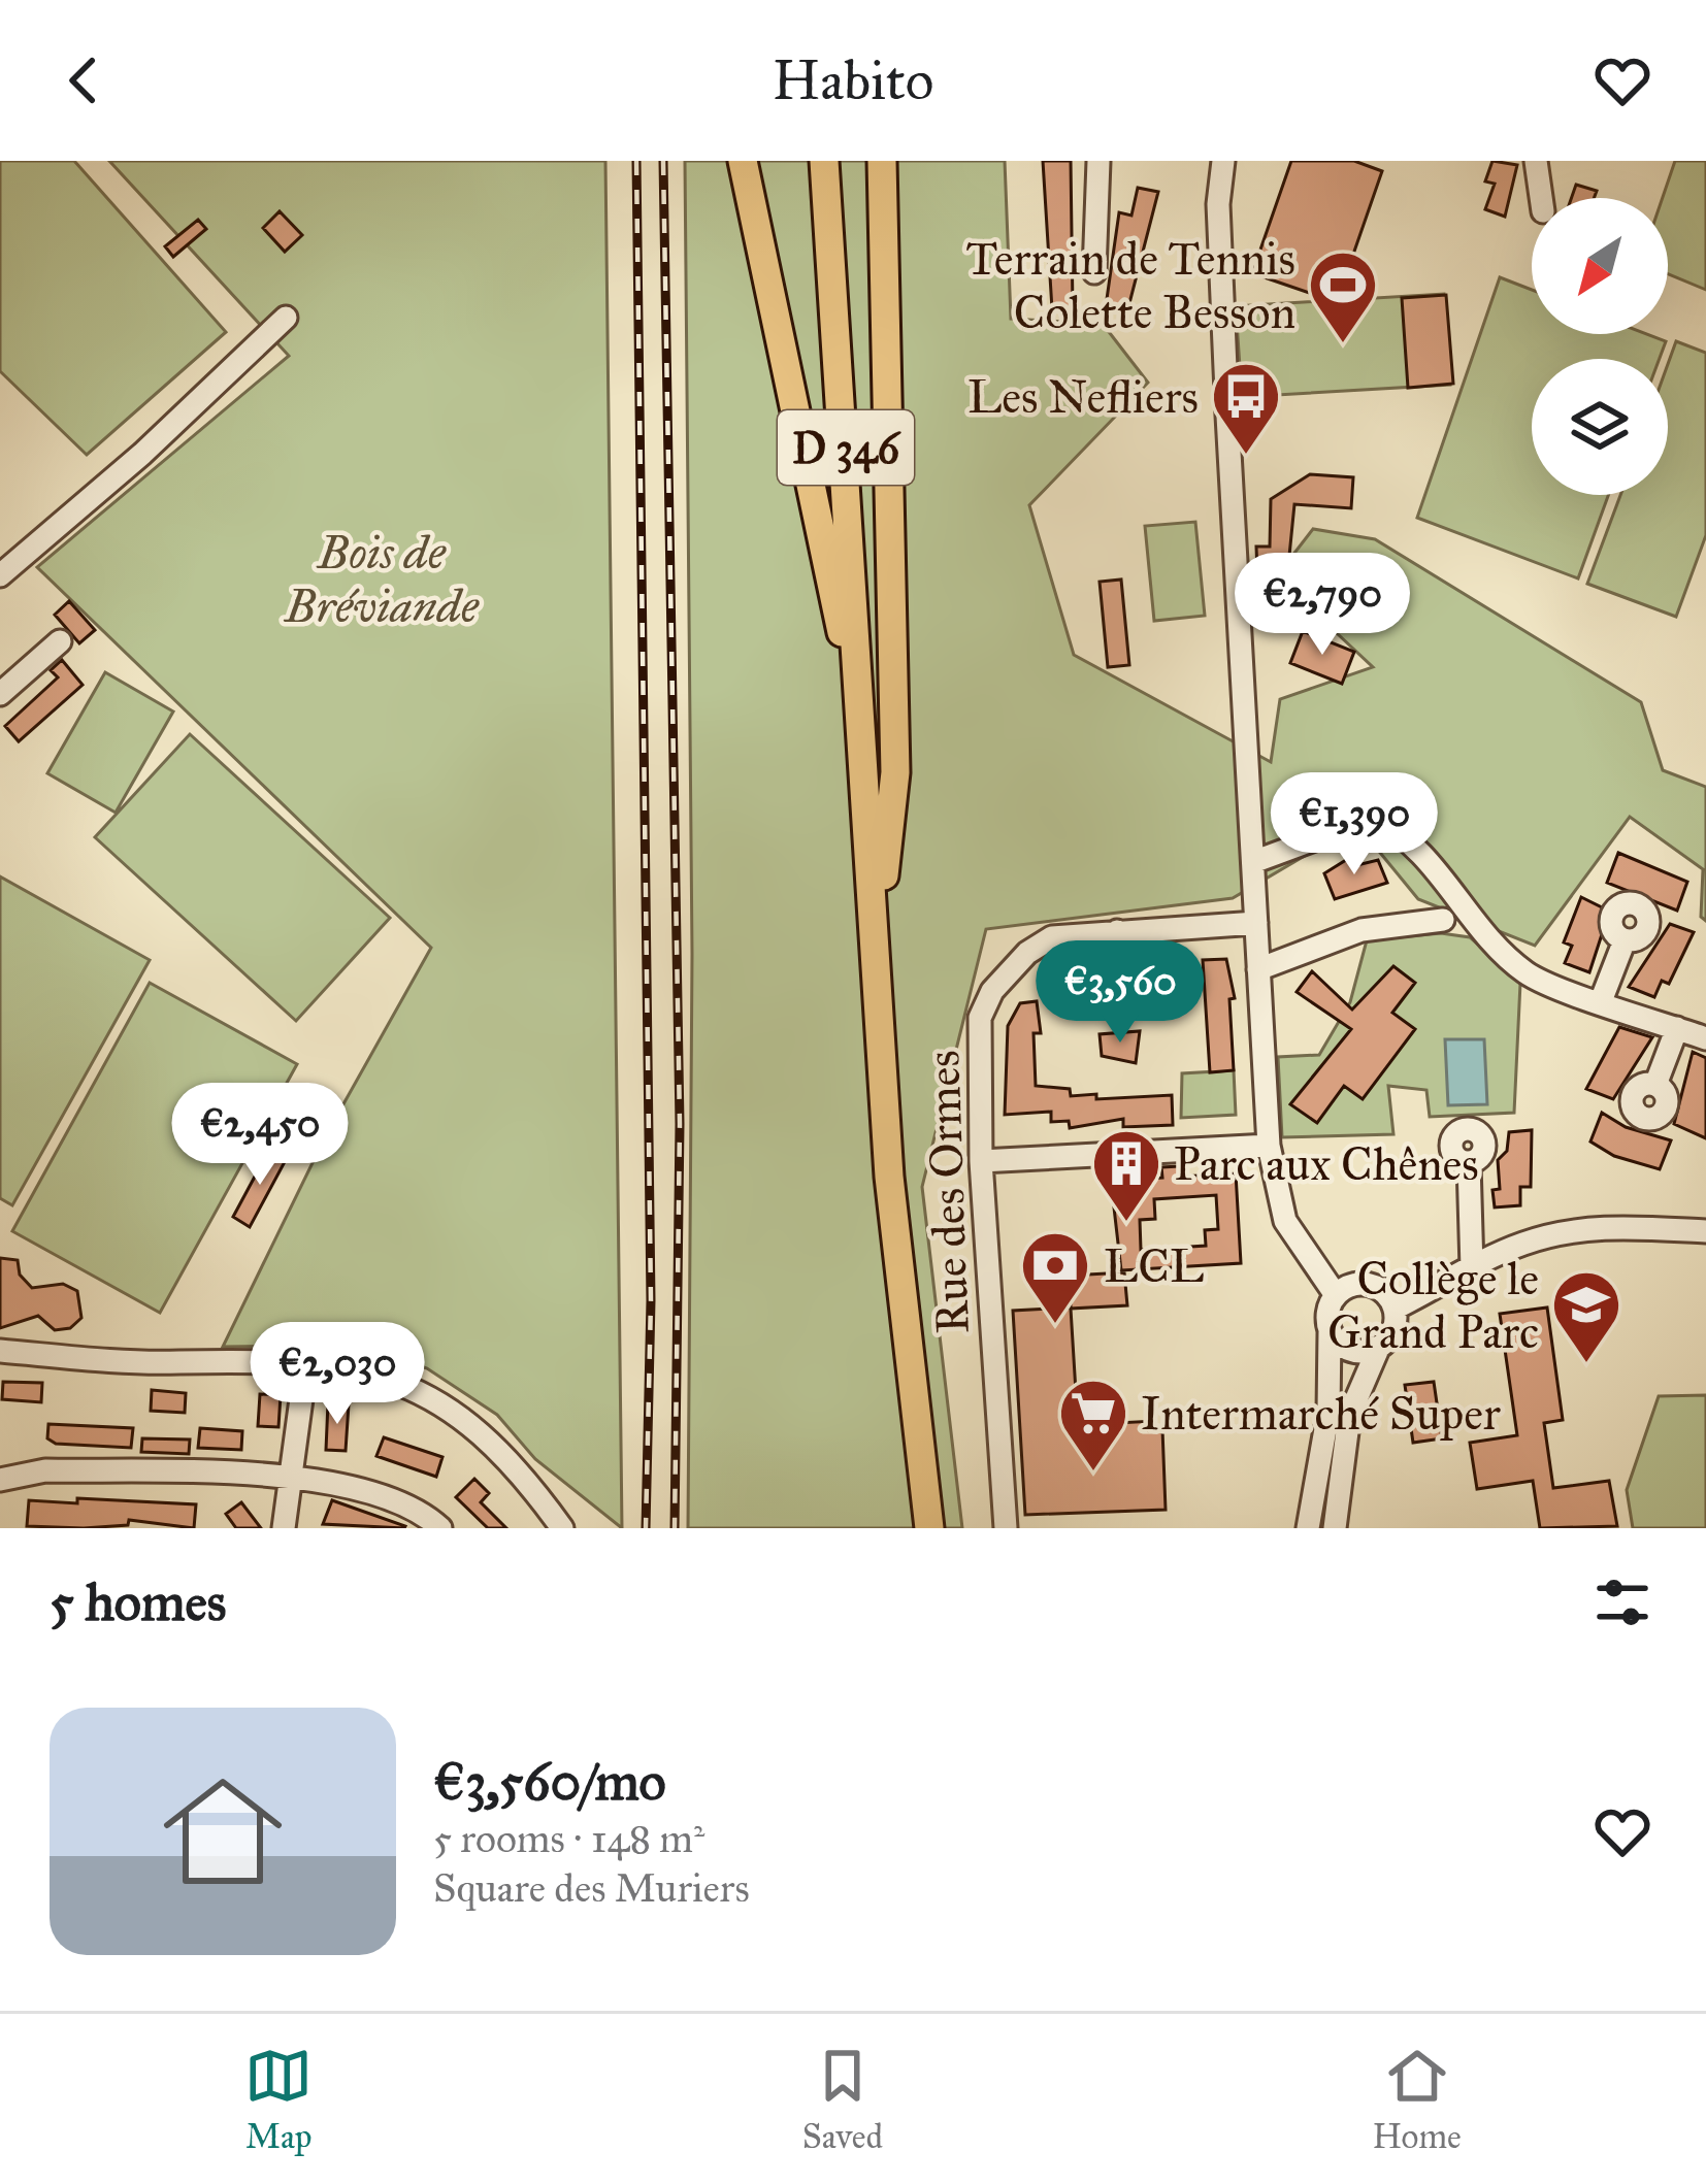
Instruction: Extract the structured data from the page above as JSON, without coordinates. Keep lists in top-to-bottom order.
{
  "streets": {
    "main road": ["D 346"],
    "street": ["Rue des Ormes"]
  },
  "parks": ["Bois de Bréviande"],
  "places": {
    "sports": ["Terrain de Tennis Colette Besson"],
    "bus stop": ["Les Nefliers"],
    "building": ["Parc aux Chênes"],
    "bank": ["LCL"],
    "school or university": ["Collège le Grand Parc"],
    "supermarket": ["Intermarché Super"]
  },
  "north": "bottom left",
  "page": {
    "header": "Habito",
    "price": [
      "€2,790",
      "€1,390",
      "€3,560",
      "€2,450",
      "€2,030"
    ],
    "heading": "5 homes",
    "list": [
      {
        "name": "€3,560/mo",
        "note": "5 rooms · 148 m² · Square des Muriers"
      }
    ],
    "tabs": ["Map", "Saved", "Home"]
  }
}
